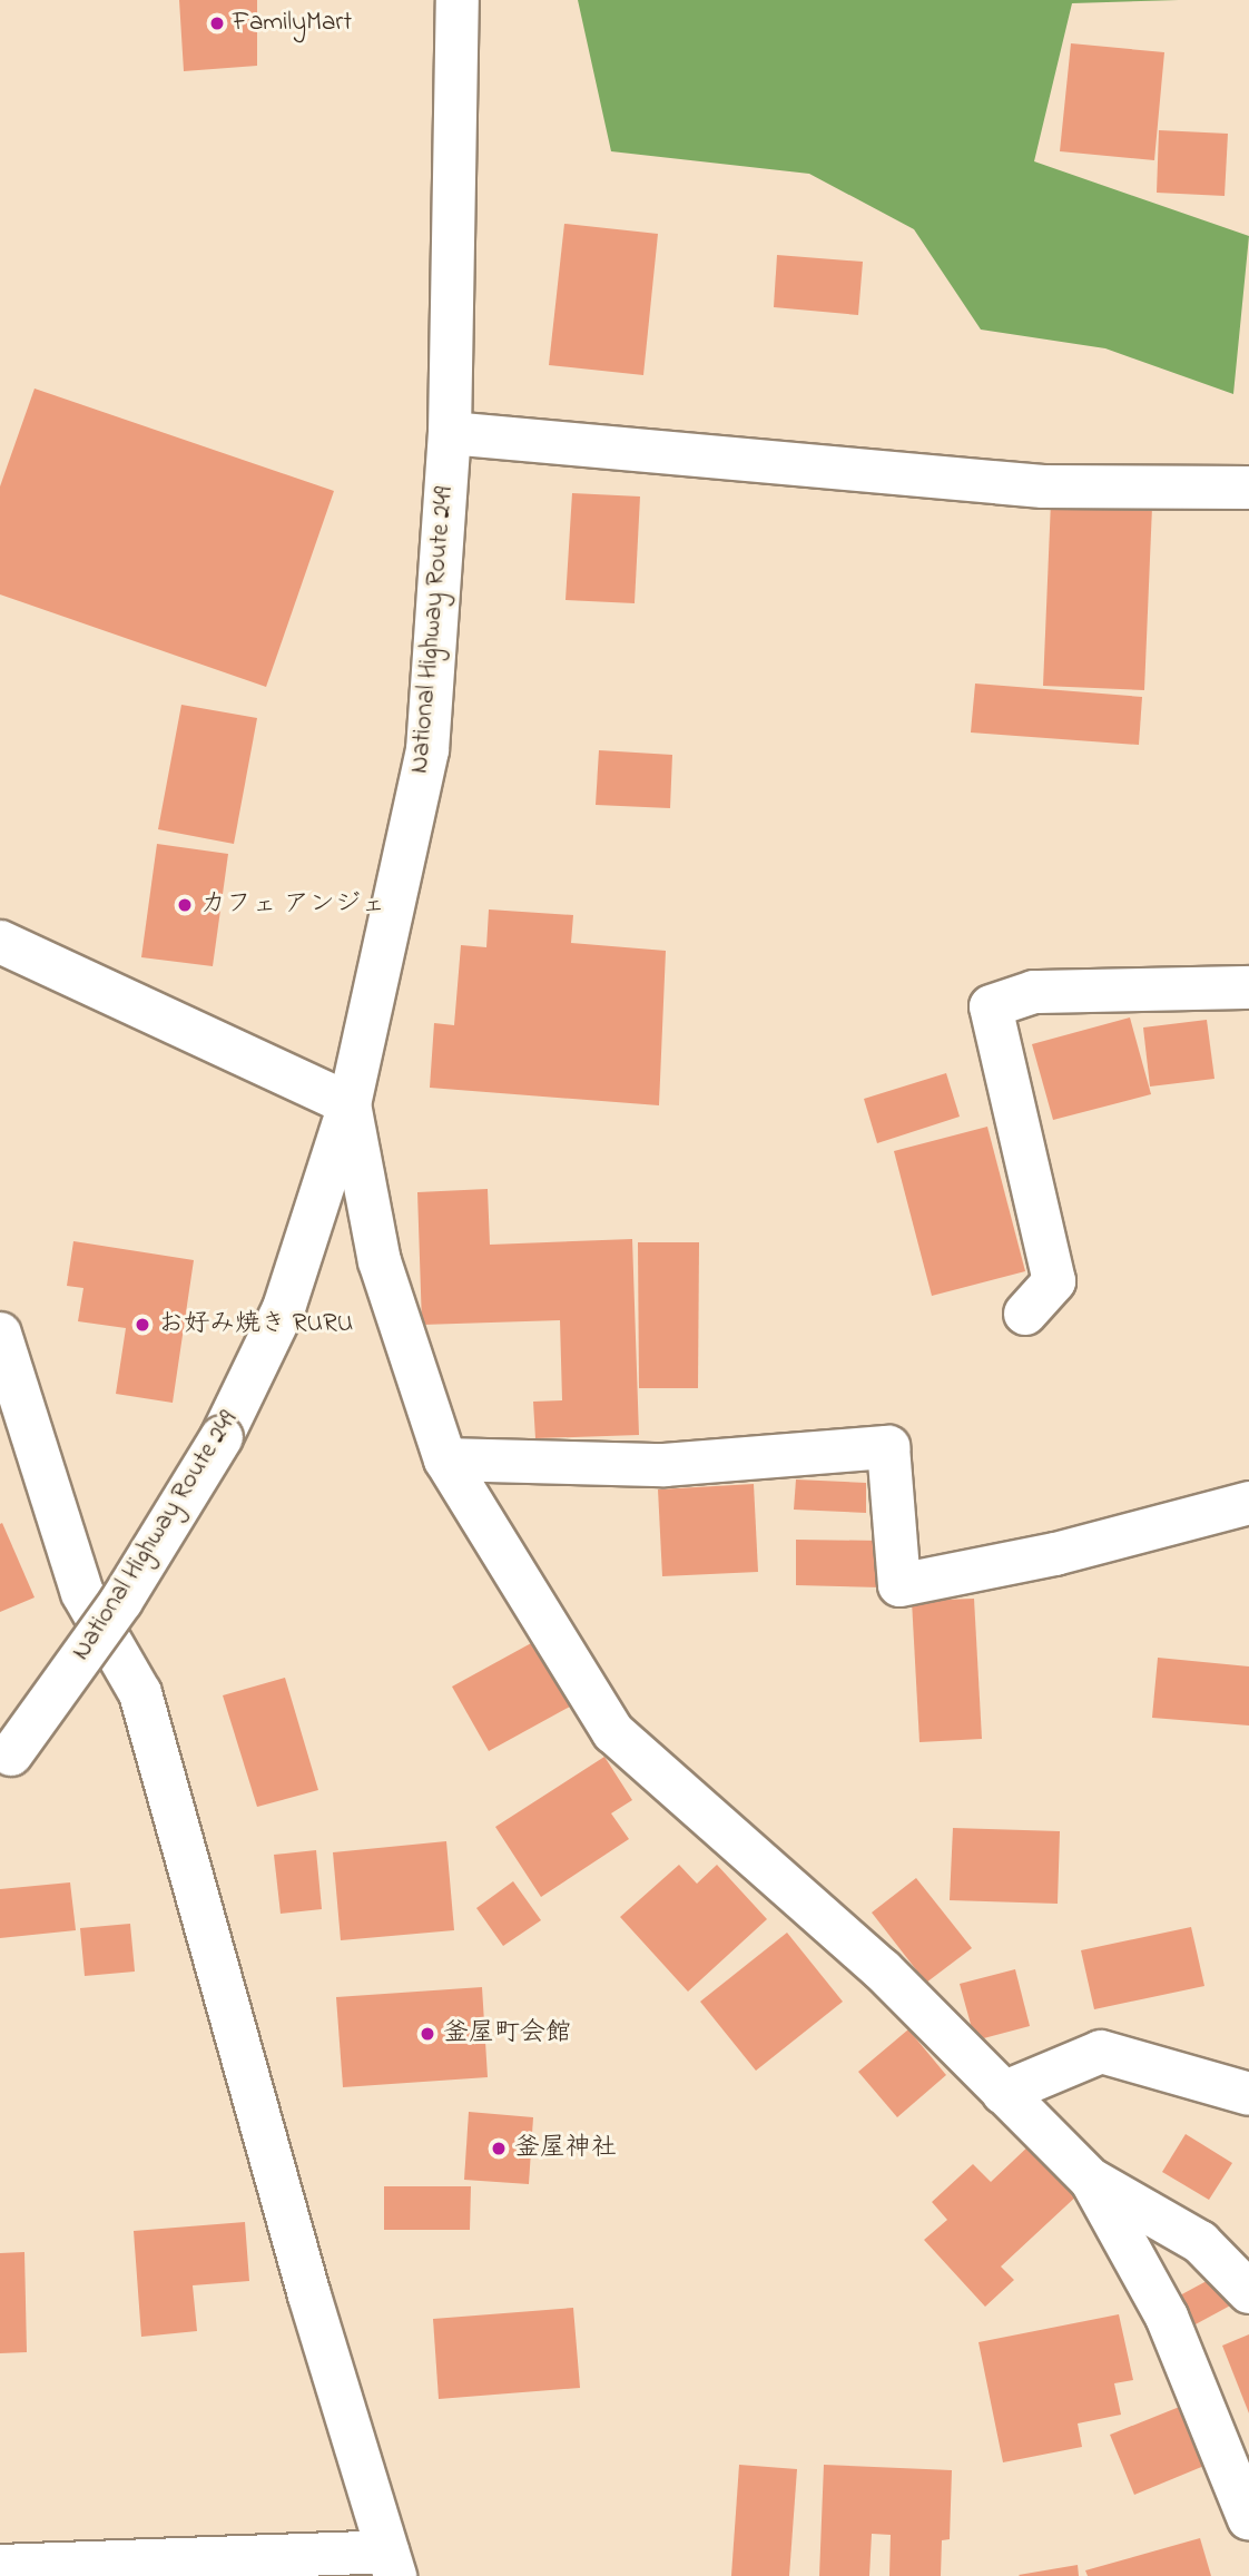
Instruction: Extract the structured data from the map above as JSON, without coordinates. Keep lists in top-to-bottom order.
{
  "streets": {
    "main road": ["National Highway Route 249"]
  },
  "places": [
    "FamilyMart",
    "カフェ アンジェ",
    "お好み焼き RURU",
    "釜屋町会館",
    "釜屋神社"
  ]
}
